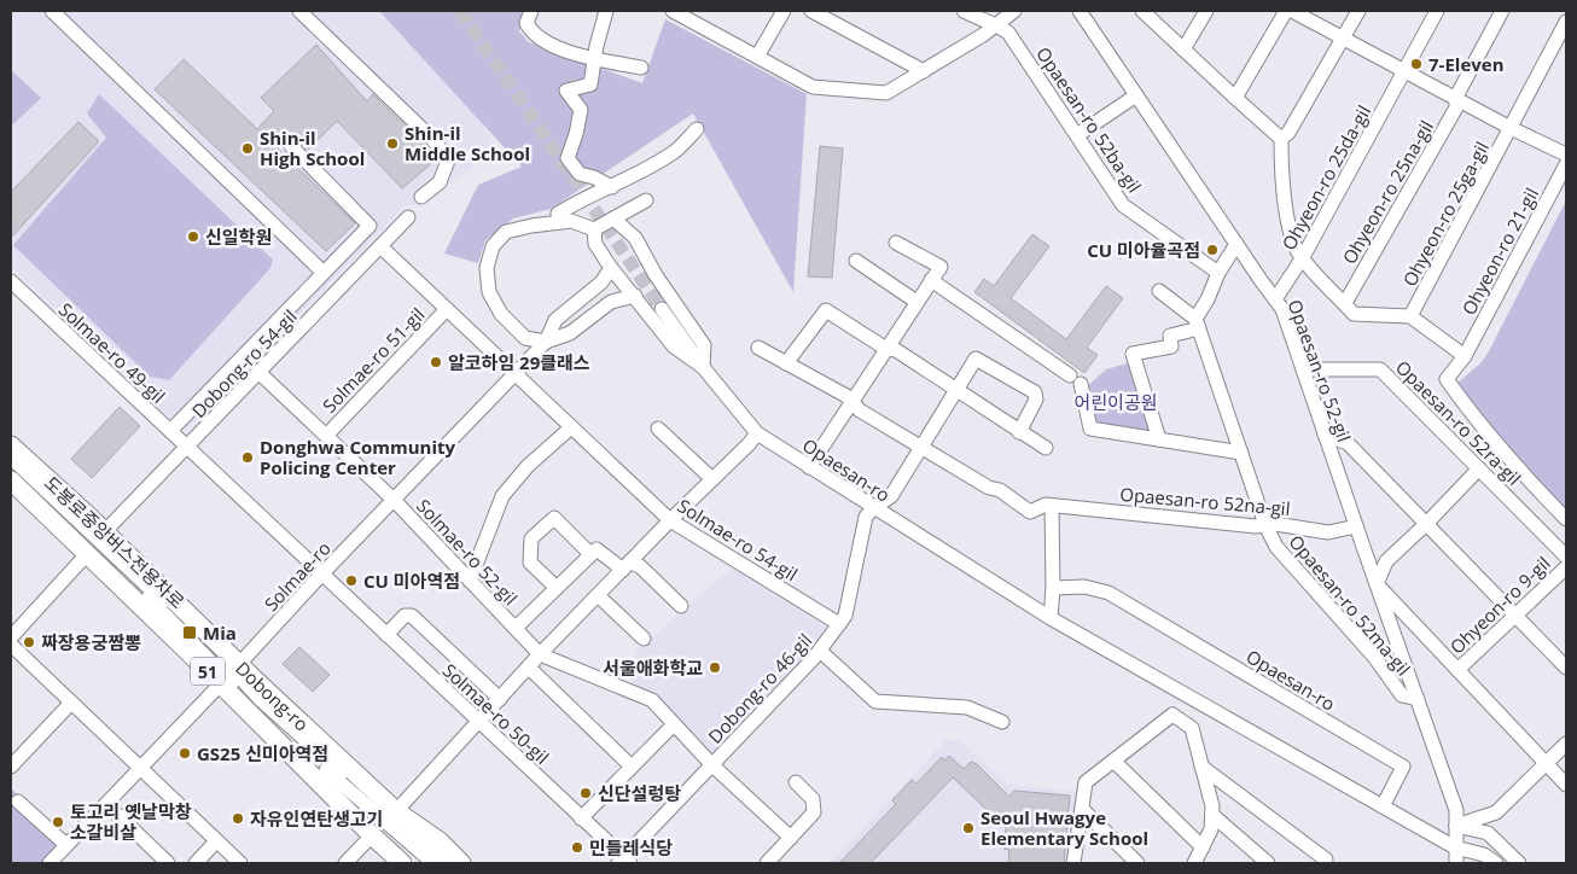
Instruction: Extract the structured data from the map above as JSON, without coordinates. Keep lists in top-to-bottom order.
{
  "streets": {
    "main road": ["51", "Dobong-ro"],
    "street": [
      "Opaesan-ro 52ba-gil",
      "Ohyeon-ro 25da-gil",
      "Ohyeon-ro 25na-gil",
      "Ohyeon-ro 25ga-gil",
      "Ohyeon-ro 21-gil",
      "Solmae-ro 49-gil",
      "Solmae-ro 51-gil",
      "Dobong-ro 54-gil",
      "Opaesan-ro 52-gil",
      "Opaesan-ro 52ra-gil",
      "Opaesan-ro",
      "Opaesan-ro 52na-gil",
      "Solmae-ro 54-gil",
      "도봉로중앙버스전용차로",
      "Solmae-ro 52-gil",
      "Solmae-ro",
      "Opaesan-ro 52ma-gil",
      "Ohyeon-ro 9-gil",
      "Dobong-ro 46-gil",
      "Solmae-ro 50-gil"
    ]
  },
  "crossings": [
    ["Ohyeon-ro 25da-gil", "Opaesan-ro 52-gil"],
    ["Ohyeon-ro 25na-gil", "Ohyeon-ro 25ga-gil"],
    ["Ohyeon-ro 21-gil", "Opaesan-ro 52ra-gil"],
    ["Solmae-ro 49-gil", "Dobong-ro 54-gil"],
    ["Solmae-ro 49-gil", "Solmae-ro"],
    ["Solmae-ro 49-gil", "Solmae-ro 50-gil"],
    ["Solmae-ro 51-gil", "Dobong-ro 54-gil"],
    ["Solmae-ro 51-gil", "Solmae-ro 52-gil"],
    ["Solmae-ro 51-gil", "Solmae-ro"],
    ["Dobong-ro 54-gil", "Dobong-ro"],
    ["Opaesan-ro 52-gil", "Opaesan-ro 52ra-gil"],
    ["Opaesan-ro 52-gil", "Opaesan-ro"],
    ["Opaesan-ro 52-gil", "Opaesan-ro 52na-gil"],
    ["Opaesan-ro 52-gil", "Opaesan-ro 52ma-gil"],
    ["Opaesan-ro 52-gil", "Ohyeon-ro 9-gil"],
    ["Opaesan-ro", "Dobong-ro 46-gil"],
    ["Opaesan-ro 52na-gil", "Opaesan-ro 52ma-gil"],
    ["Solmae-ro 54-gil", "Solmae-ro"],
    ["Solmae-ro 54-gil", "Dobong-ro 46-gil"],
    ["도봉로중앙버스전용차로", "Solmae-ro"],
    ["도봉로중앙버스전용차로", "Dobong-ro"],
    ["Solmae-ro 52-gil", "Solmae-ro"],
    ["Solmae-ro 52-gil", "Dobong-ro 46-gil"],
    ["Solmae-ro", "Dobong-ro"],
    ["Solmae-ro", "Solmae-ro 50-gil"],
    ["Dobong-ro 46-gil", "Solmae-ro 50-gil"]
  ],
  "parks": ["어린이공원"],
  "places": {
    "other": [
      "7-Eleven",
      "Shin-il Middle School",
      "Shin-il High School",
      "신일학원",
      "CU 미아율곡점",
      "알코하임 29클래스",
      "Donghwa Community Policing Center",
      "CU 미아역점",
      "짜장용궁짬뽕",
      "서울애화학교",
      "GS25 신미아역점",
      "신단설렁탕",
      "자유인연탄생고기",
      "토고리 옛날막창 소갈비살",
      "Seoul Hwagye Elementary School",
      "민들레식당"
    ],
    "transit": ["Mia"]
  }
}
